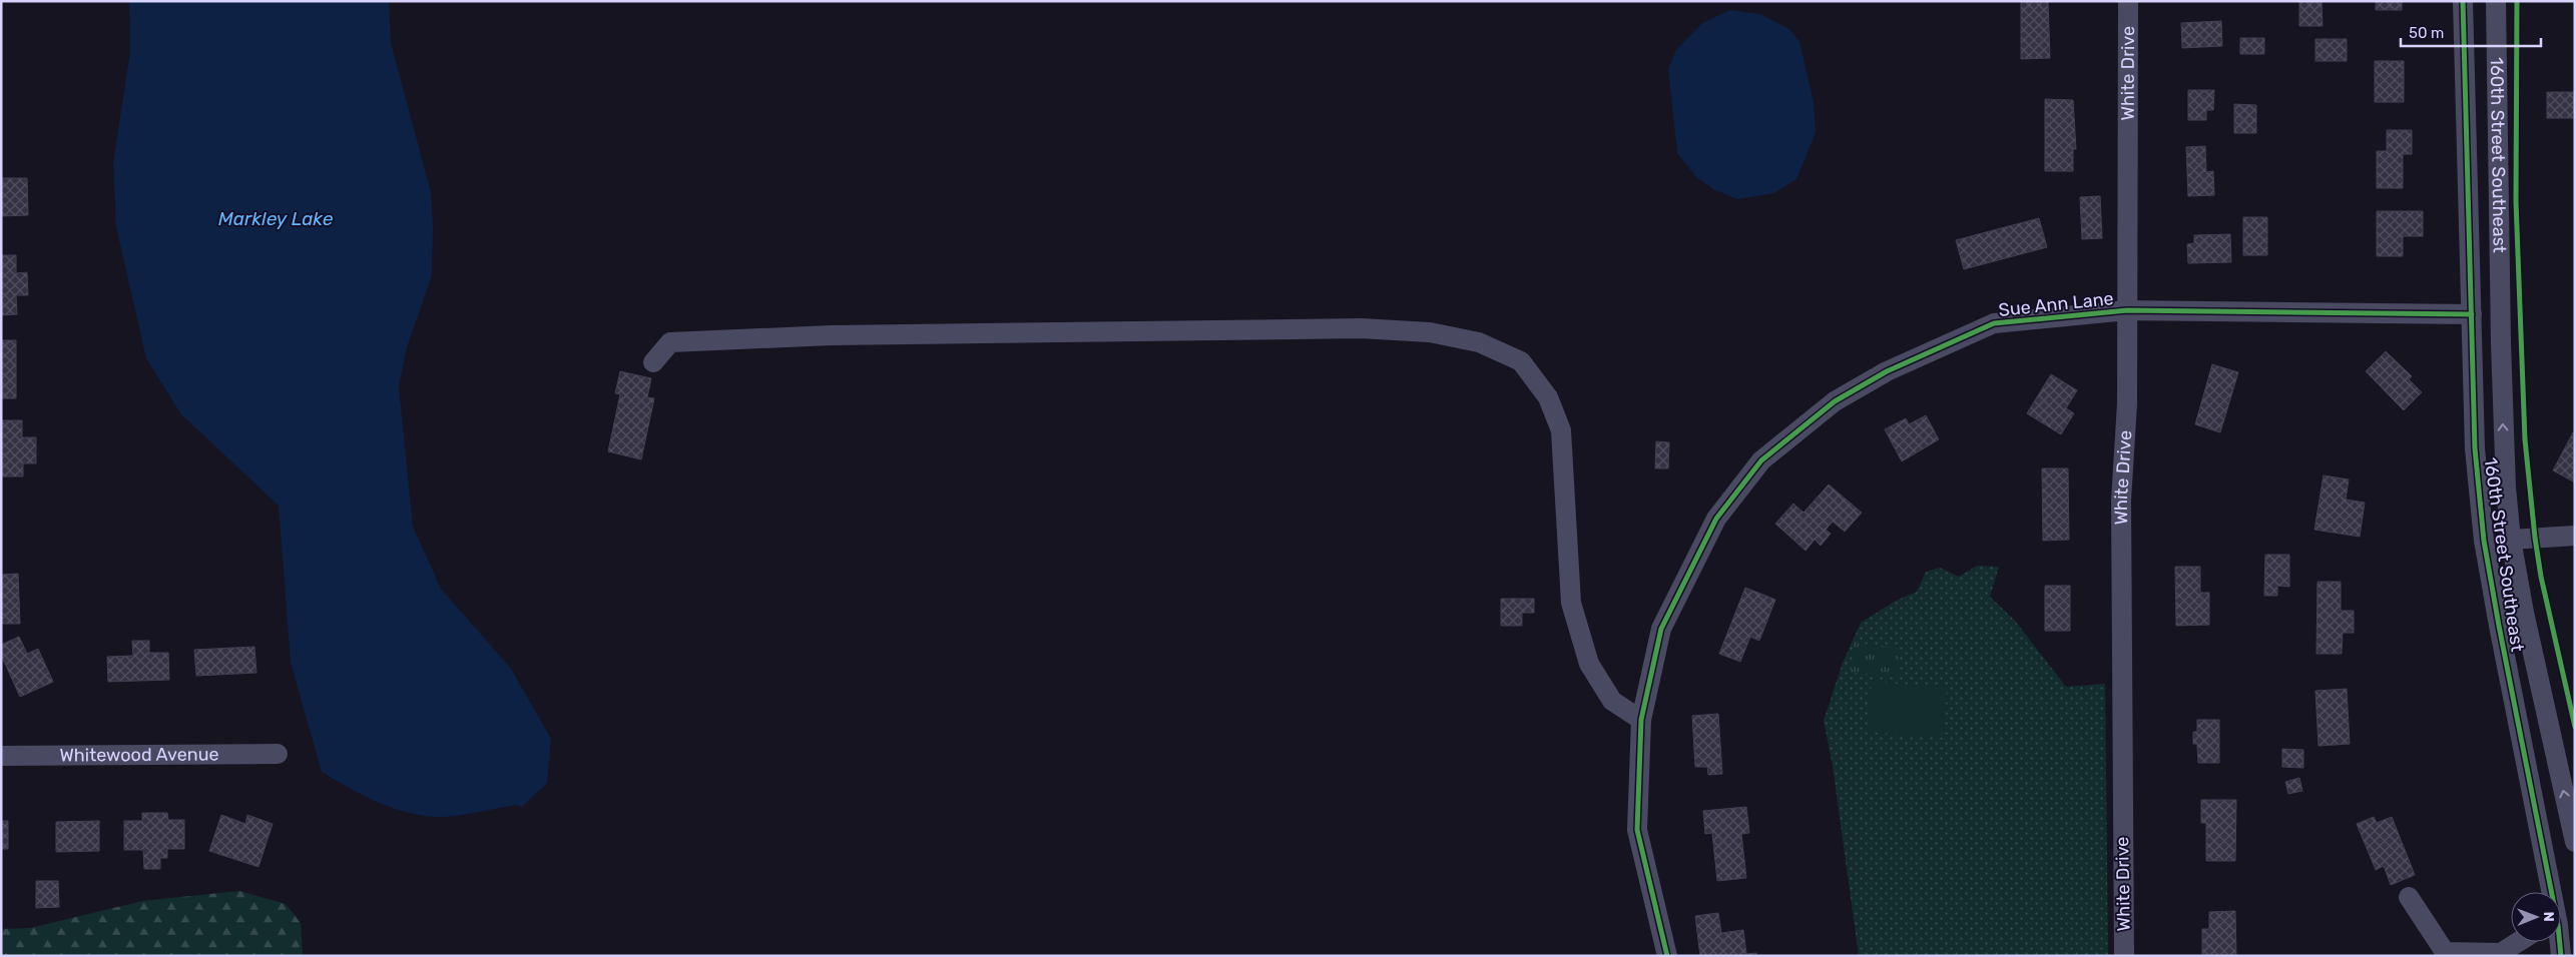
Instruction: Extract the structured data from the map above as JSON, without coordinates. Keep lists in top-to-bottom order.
{
  "streets": {
    "street": [
      "White Drive",
      "160th Street Southeast",
      "Sue Ann Lane",
      "Whitewood Avenue"
    ]
  },
  "crossings": [
    ["White Drive", "Sue Ann Lane"],
    ["160th Street Southeast", "Sue Ann Lane"]
  ],
  "water": ["Markley Lake"],
  "scale_bar": "50 m",
  "north": "right"
}
